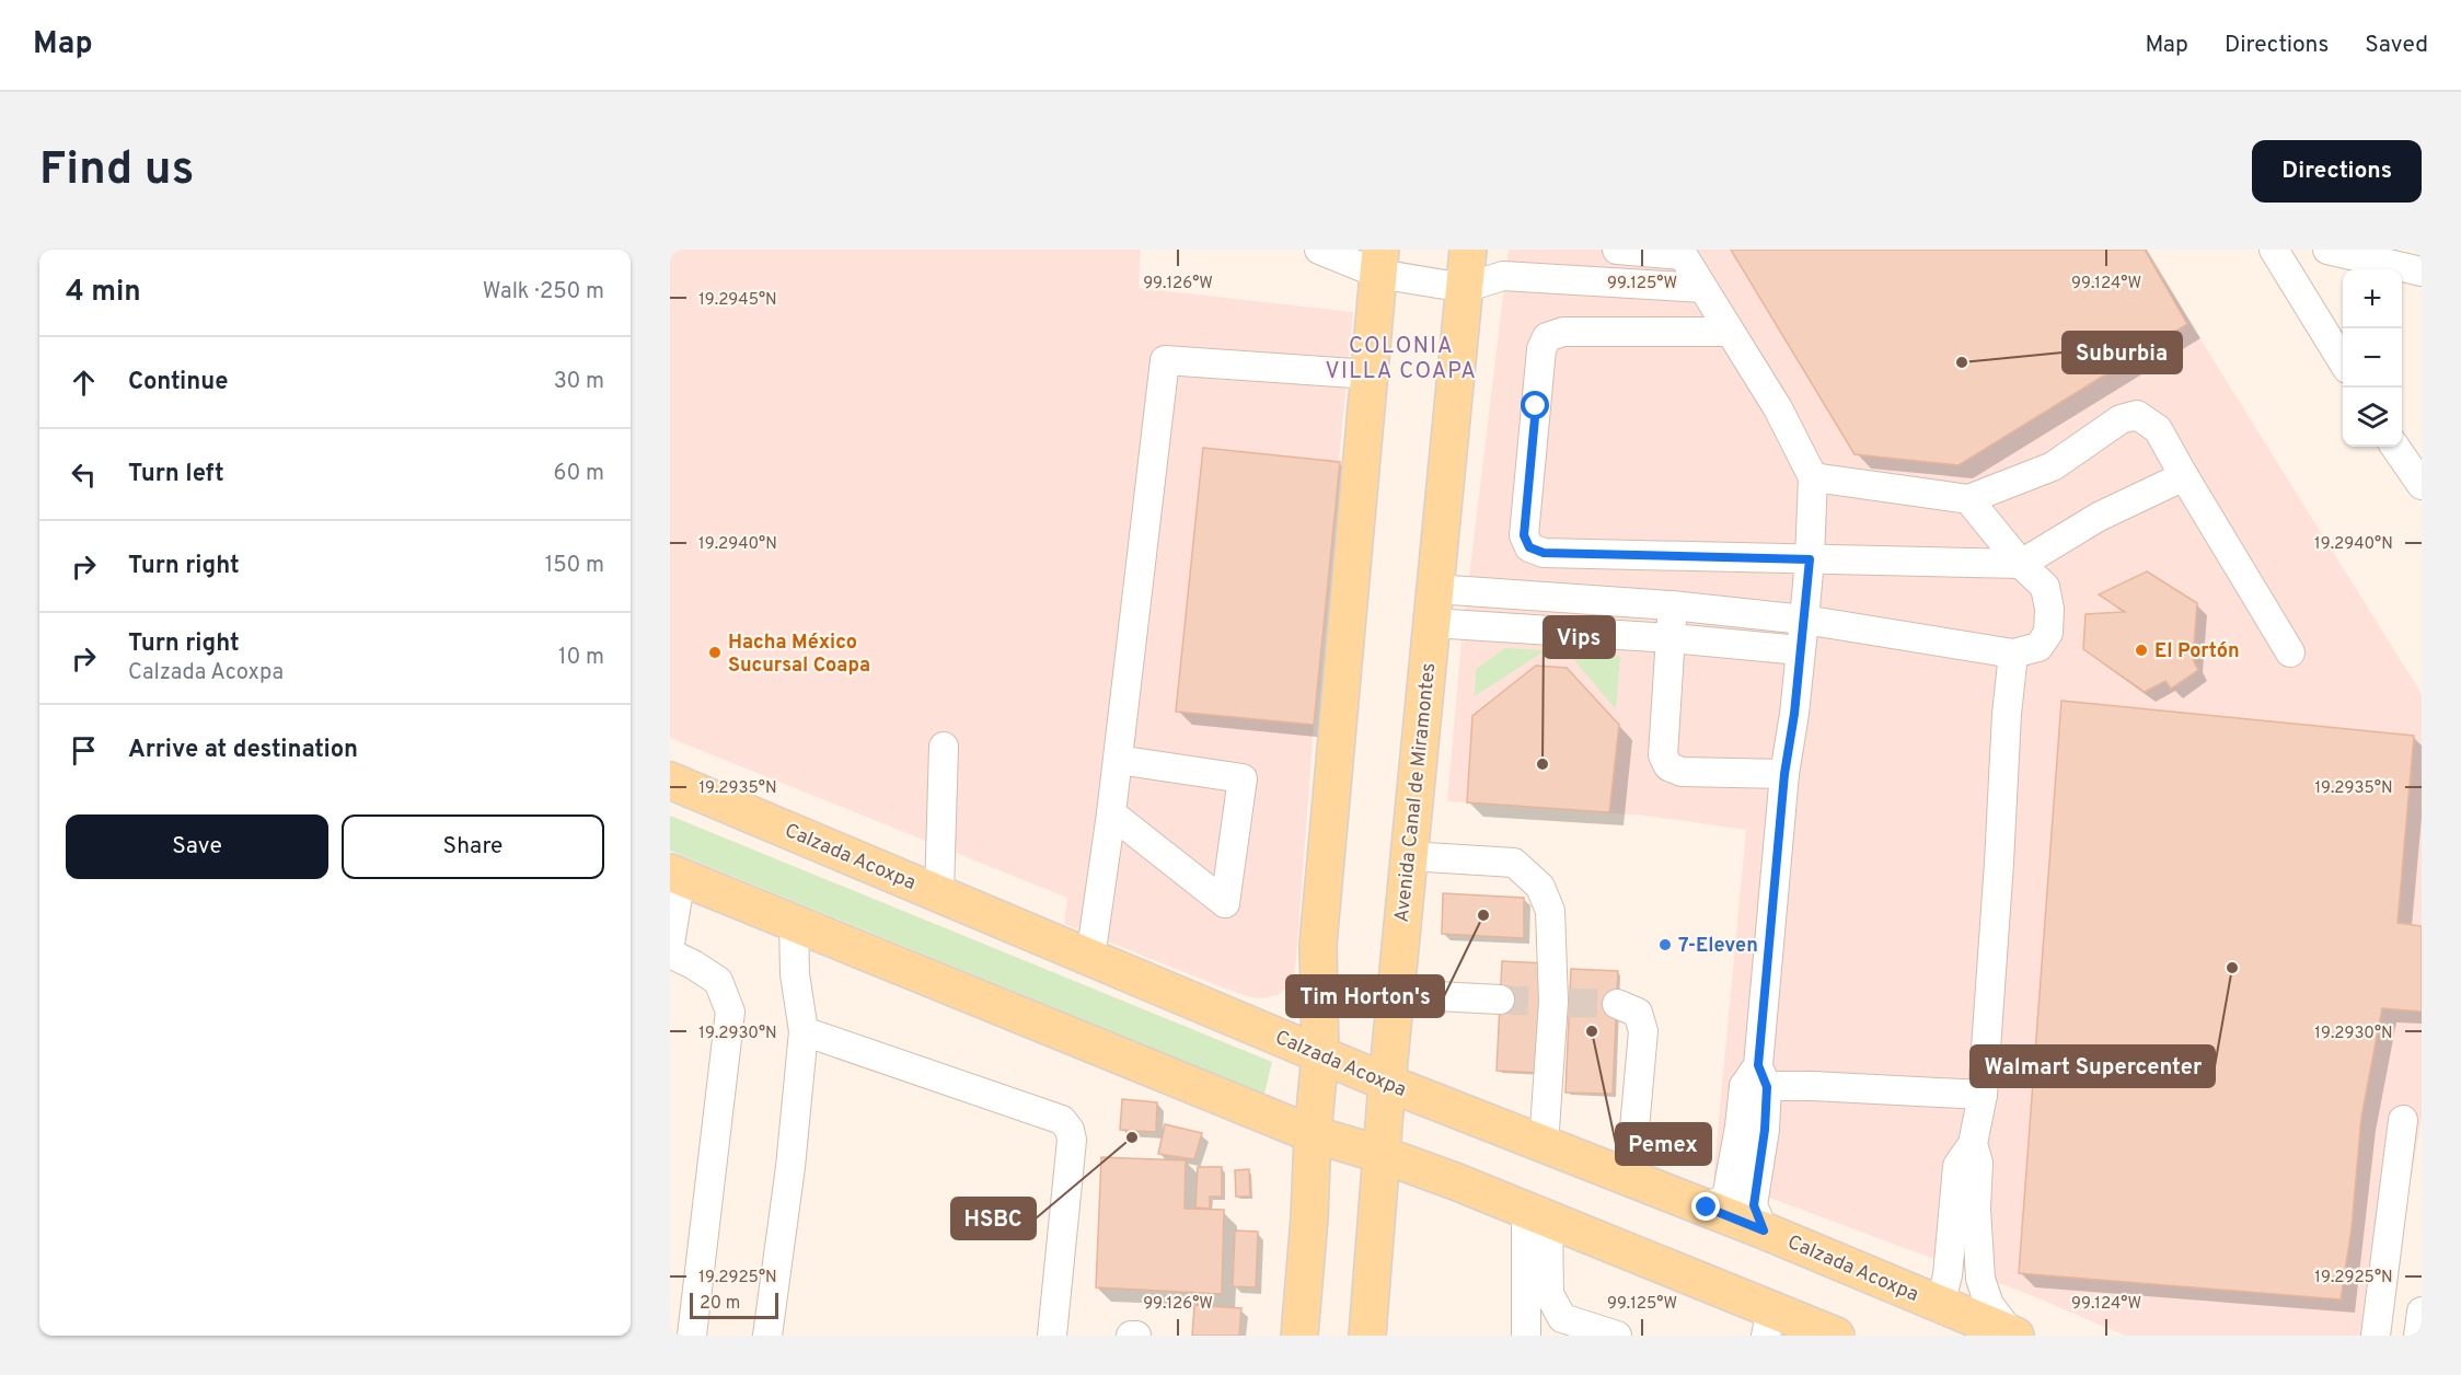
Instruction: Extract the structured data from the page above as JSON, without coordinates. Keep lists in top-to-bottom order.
{
  "streets": {
    "main road": ["Avenida Canal de Miramontes", "Calzada Acoxpa"]
  },
  "crossings": [
    ["Avenida Canal de Miramontes", "Calzada Acoxpa"]
  ],
  "districts": ["COLONIA VILLA COAPA"],
  "places": [
    "Suburbia",
    "El Portón",
    "Hacha México Sucursal Coapa",
    "Vips",
    "Tim Horton's",
    "7-Eleven",
    "Walmart Supercenter",
    "Pemex",
    "HSBC"
  ],
  "scale_bar": "20 m",
  "page": {
    "header": "Map",
    "nav": ["Map", "Directions", "Saved"],
    "buttons": [
      "Directions",
      ["Save", "Share"]
    ],
    "title": "Find us",
    "heading": ["4 min", "Walk · 250 m"],
    "map_buttons": ["+", "−"],
    "list": [
      ["Continue", "30 m"],
      ["Turn left", "60 m"],
      ["Turn right", "150 m"],
      ["Turn right", "Calzada Acoxpa", "10 m"],
      "Arrive at destination"
    ],
    "scale": "20 m"
  },
  "coordinates": [
    "99.126°W",
    "99.125°W",
    "99.124°W",
    "19.2945°N",
    "19.2940°N",
    "19.2935°N",
    "19.2930°N",
    "19.2925°N"
  ]
}
